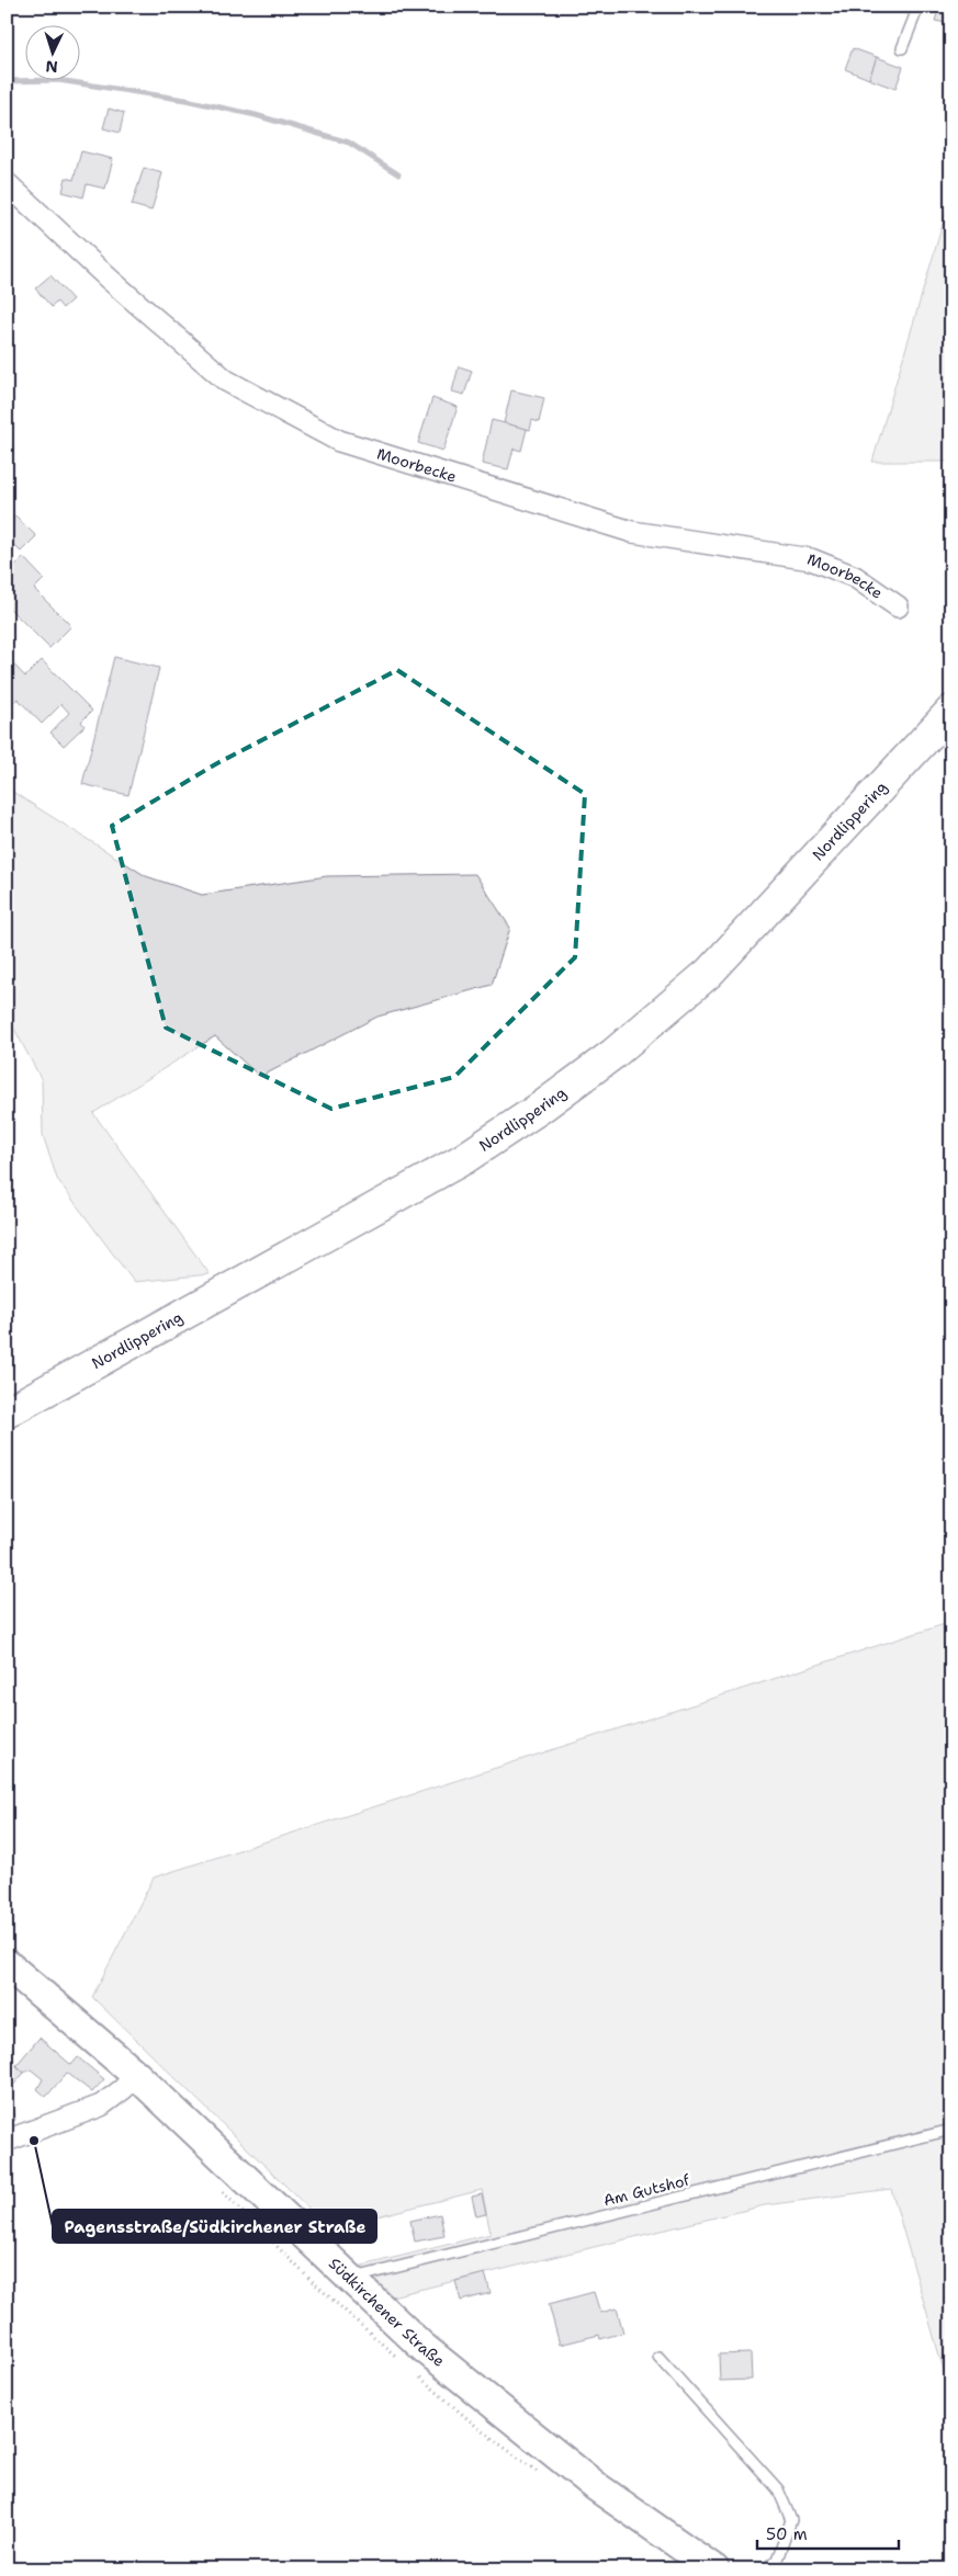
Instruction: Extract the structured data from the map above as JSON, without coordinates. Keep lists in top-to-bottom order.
{
  "streets": {
    "main road": ["Nordlippering"],
    "street": ["Moorbecke", "Südkirchener Straße"],
    "lane": ["Am Gutshof"]
  },
  "crossings": [
    ["Am Gutshof", "Südkirchener Straße"]
  ],
  "places": ["Pagensstraße/Südkirchener Straße"],
  "scale_bar": "50 m",
  "north": "bottom"
}
